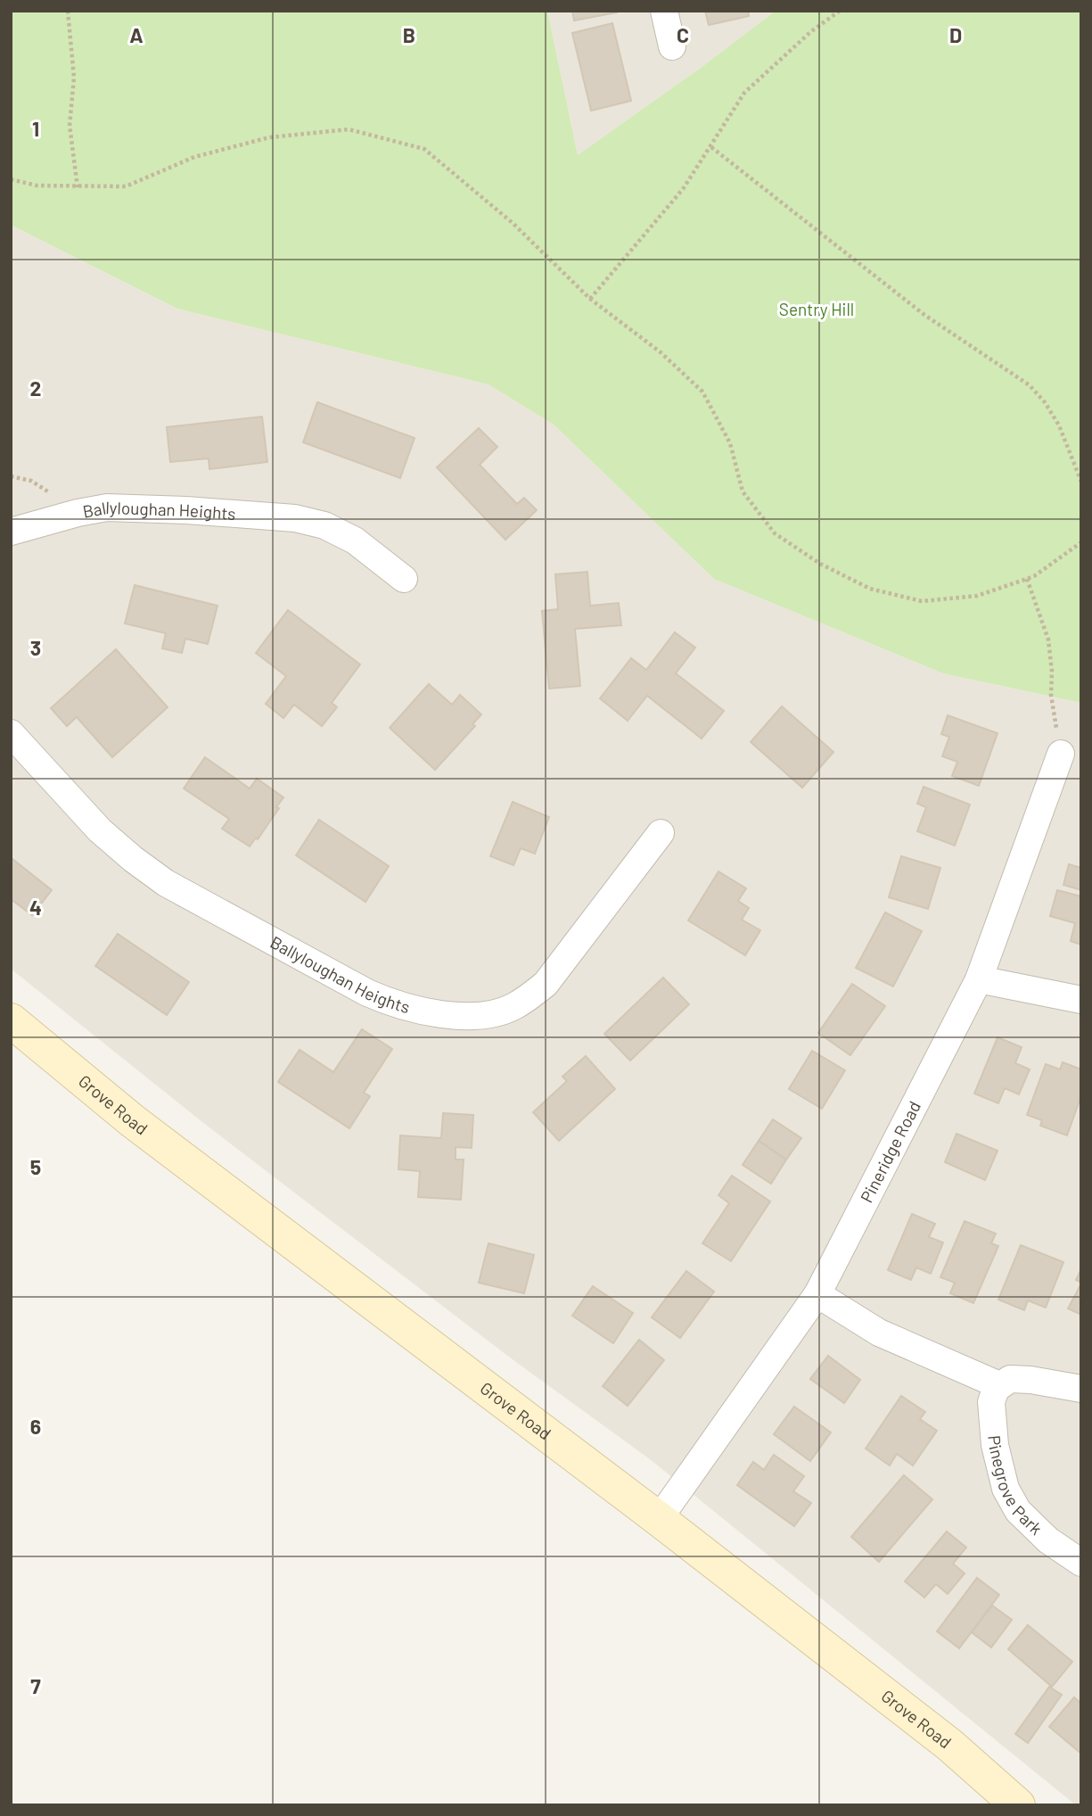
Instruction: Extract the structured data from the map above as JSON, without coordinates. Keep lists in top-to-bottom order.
{
  "streets": {
    "street": [
      "Ballyloughan Heights",
      "Grove Road",
      "Pineridge Road",
      "Pinegrove Park"
    ]
  },
  "crossings": [
    ["Grove Road", "Pineridge Road"]
  ],
  "parks": ["Sentry Hill"],
  "grid": {
    "columns": [
      "A",
      "B",
      "C",
      "D"
    ],
    "rows": [
      "1",
      "2",
      "3",
      "4",
      "5",
      "6",
      "7"
    ]
  }
}
